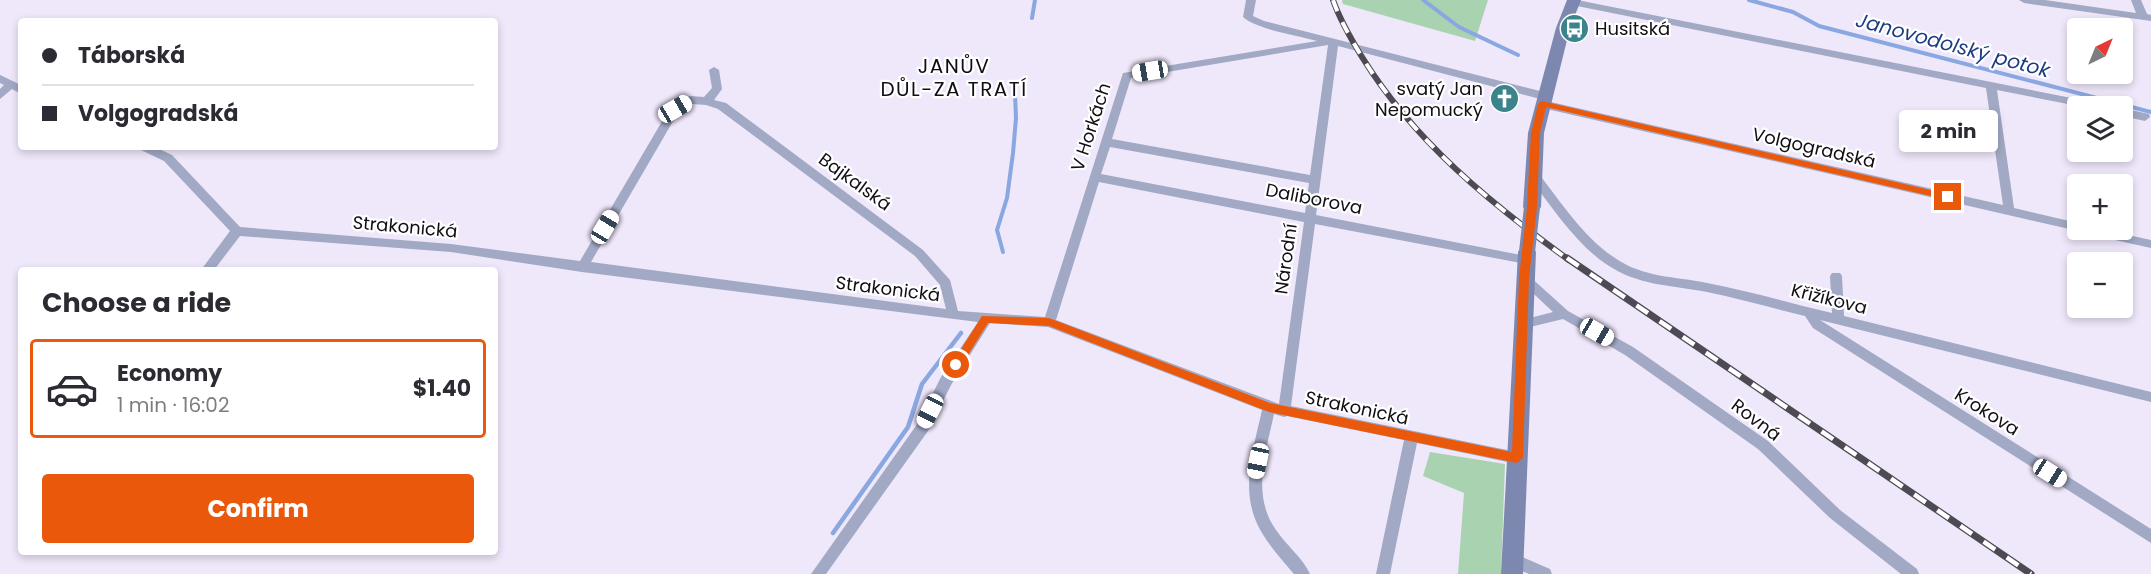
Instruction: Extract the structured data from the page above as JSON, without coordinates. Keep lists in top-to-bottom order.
{
  "streets": {
    "street": [
      "V Horkách",
      "Volgogradská",
      "Bajkalská",
      "Daliborova",
      "Strakonická",
      "Národní",
      "Křižíkova",
      "Krokova",
      "Rovná"
    ]
  },
  "crossings": [
    ["V Horkách", "Volgogradská"],
    ["V Horkách", "Daliborova"],
    ["V Horkách", "Strakonická"],
    ["V Horkách", "Národní"],
    ["Volgogradská", "Národní"],
    ["Bajkalská", "Strakonická"],
    ["Daliborova", "Národní"],
    ["Daliborova", "Rovná"],
    ["Strakonická", "Národní"],
    ["Křižíkova", "Krokova"]
  ],
  "districts": ["JANŮV DŮL-ZA TRATÍ"],
  "water": ["Janovodolský potok"],
  "places": {
    "bus stop": ["Husitská"],
    "church": ["svatý Jan Nepomucký"]
  },
  "north": "top right",
  "page": {
    "map_buttons": ["+", "−"],
    "banner": ["Táborská", "Volgogradská"],
    "bubble": "2 min",
    "heading": "Choose a ride",
    "list": [
      {
        "name": "Economy",
        "note": "1 min · 16:02",
        "value": "$1.40"
      }
    ],
    "buttons": "Confirm"
  }
}
